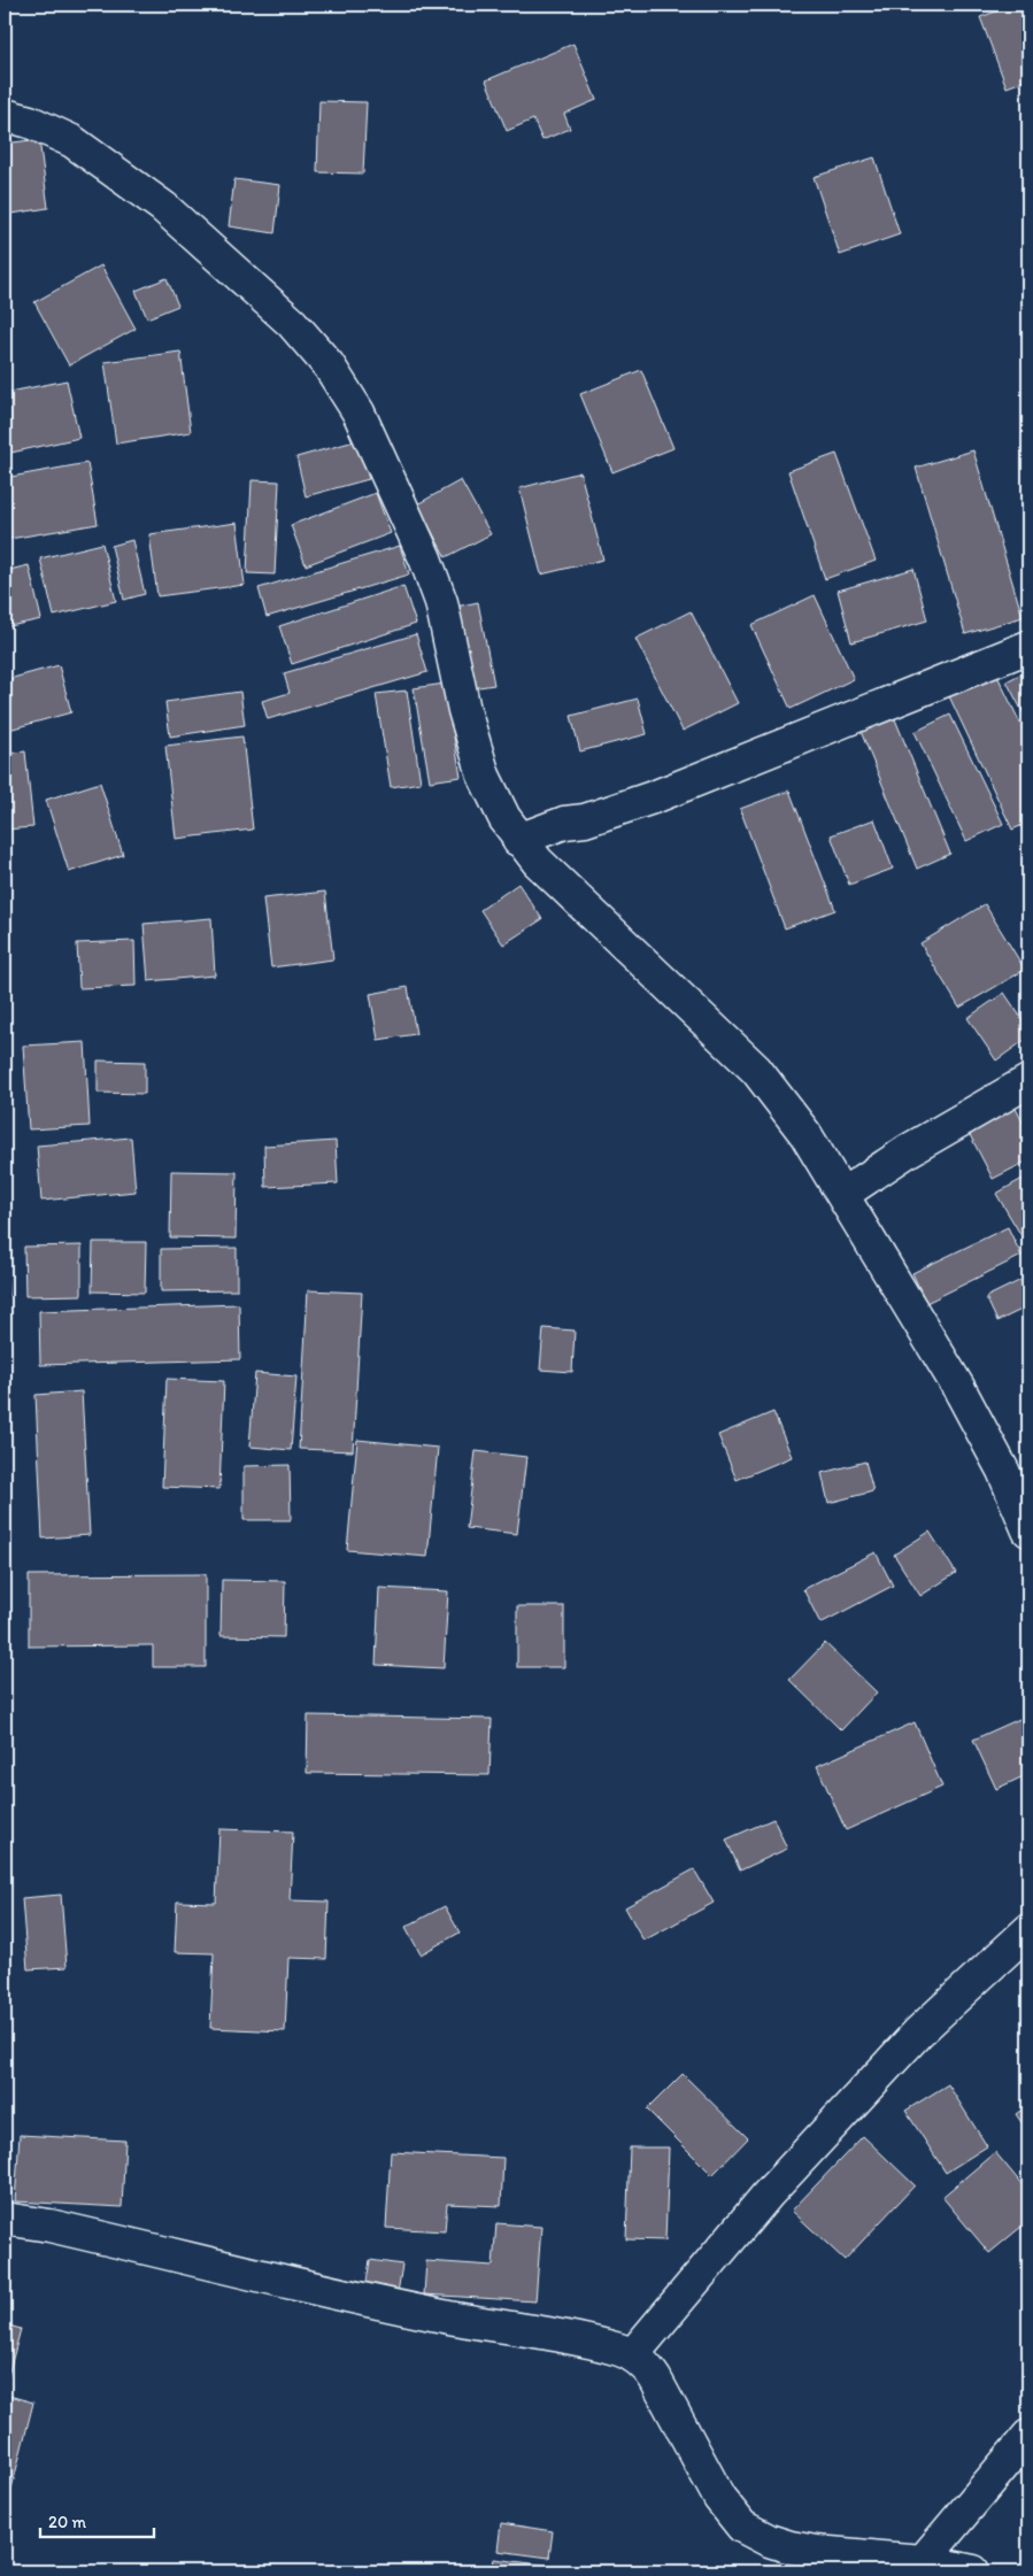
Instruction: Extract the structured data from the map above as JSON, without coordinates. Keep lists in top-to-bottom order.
{
  "scale_bar": "20 m"
}
